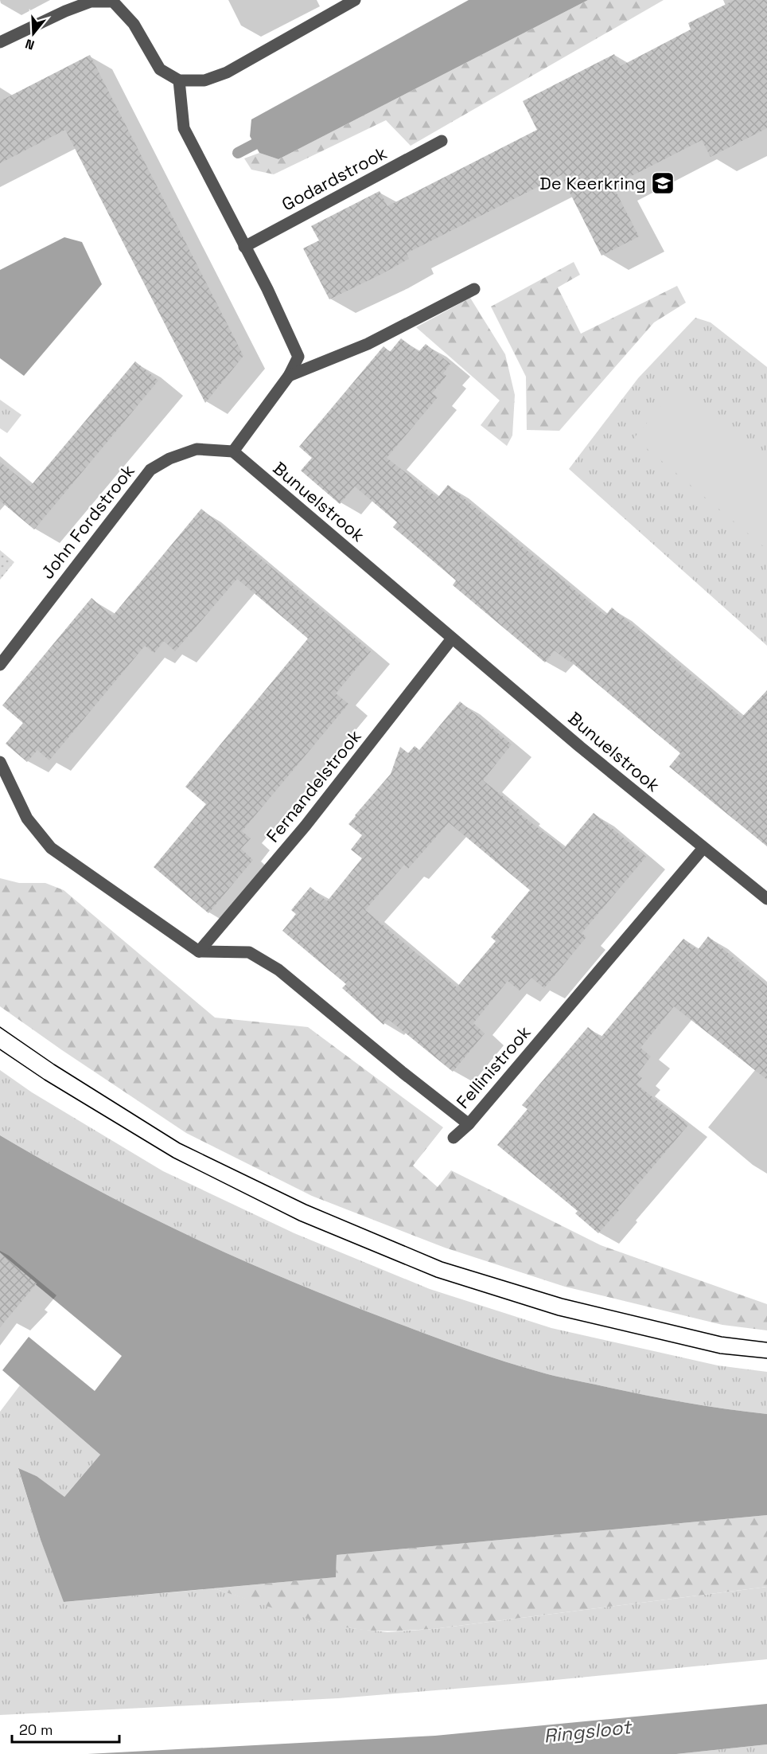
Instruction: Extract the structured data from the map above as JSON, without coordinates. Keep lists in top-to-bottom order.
{
  "streets": {
    "street": [
      "Godardstrook",
      "Bunuelstrook",
      "John Fordstrook",
      "Fernandelstrook",
      "Fellinistrook"
    ]
  },
  "crossings": [
    ["Bunuelstrook", "John Fordstrook"],
    ["Bunuelstrook", "Fernandelstrook"],
    ["Bunuelstrook", "Fellinistrook"],
    ["Fernandelstrook", "Fellinistrook"]
  ],
  "water": ["Ringsloot"],
  "places": {
    "school or university": ["De Keerkring"]
  },
  "scale_bar": "20 m",
  "north": "bottom"
}
